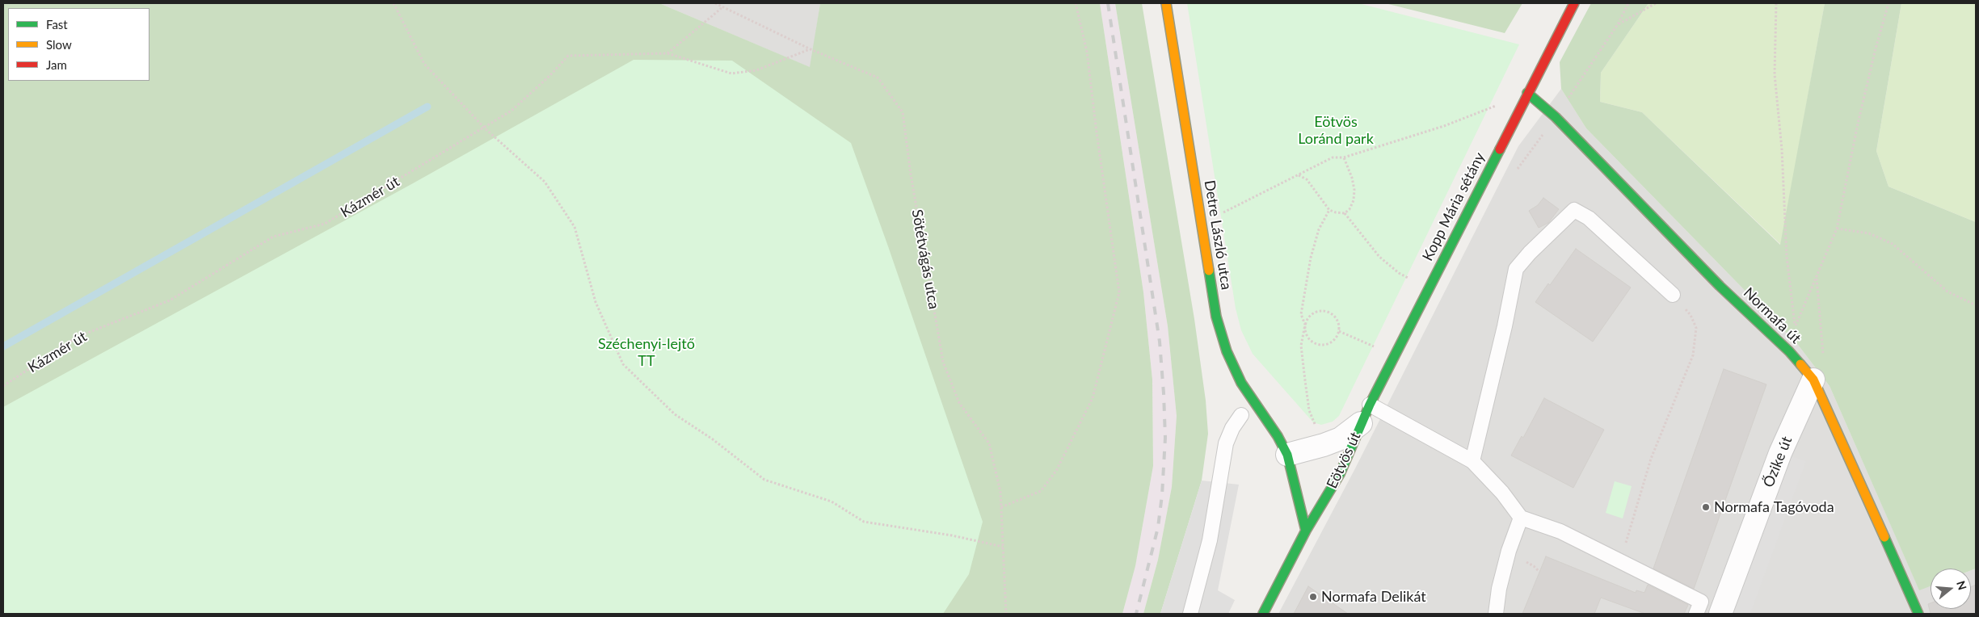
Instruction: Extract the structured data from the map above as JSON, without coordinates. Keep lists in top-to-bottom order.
{
  "streets": {
    "street": [
      "Kopp Mária sétány",
      "Detre László utca",
      "Normafa út",
      "Eötvös út",
      "Őzike út"
    ],
    "path": ["Kázmér út", "Sötétvágás utca"]
  },
  "crossings": [
    ["Kázmér út", "Sötétvágás utca"],
    ["Kopp Mária sétány", "Normafa út"],
    ["Kopp Mária sétány", "Eötvös út"],
    ["Detre László utca", "Eötvös út"],
    ["Normafa út", "Őzike út"]
  ],
  "parks": ["Eötvös Loránd park", "Széchenyi-lejtő TT"],
  "places": ["Normafa Tagóvoda", "Normafa Delikát"],
  "legend": ["Fast", "Slow", "Jam"],
  "north": "right"
}
